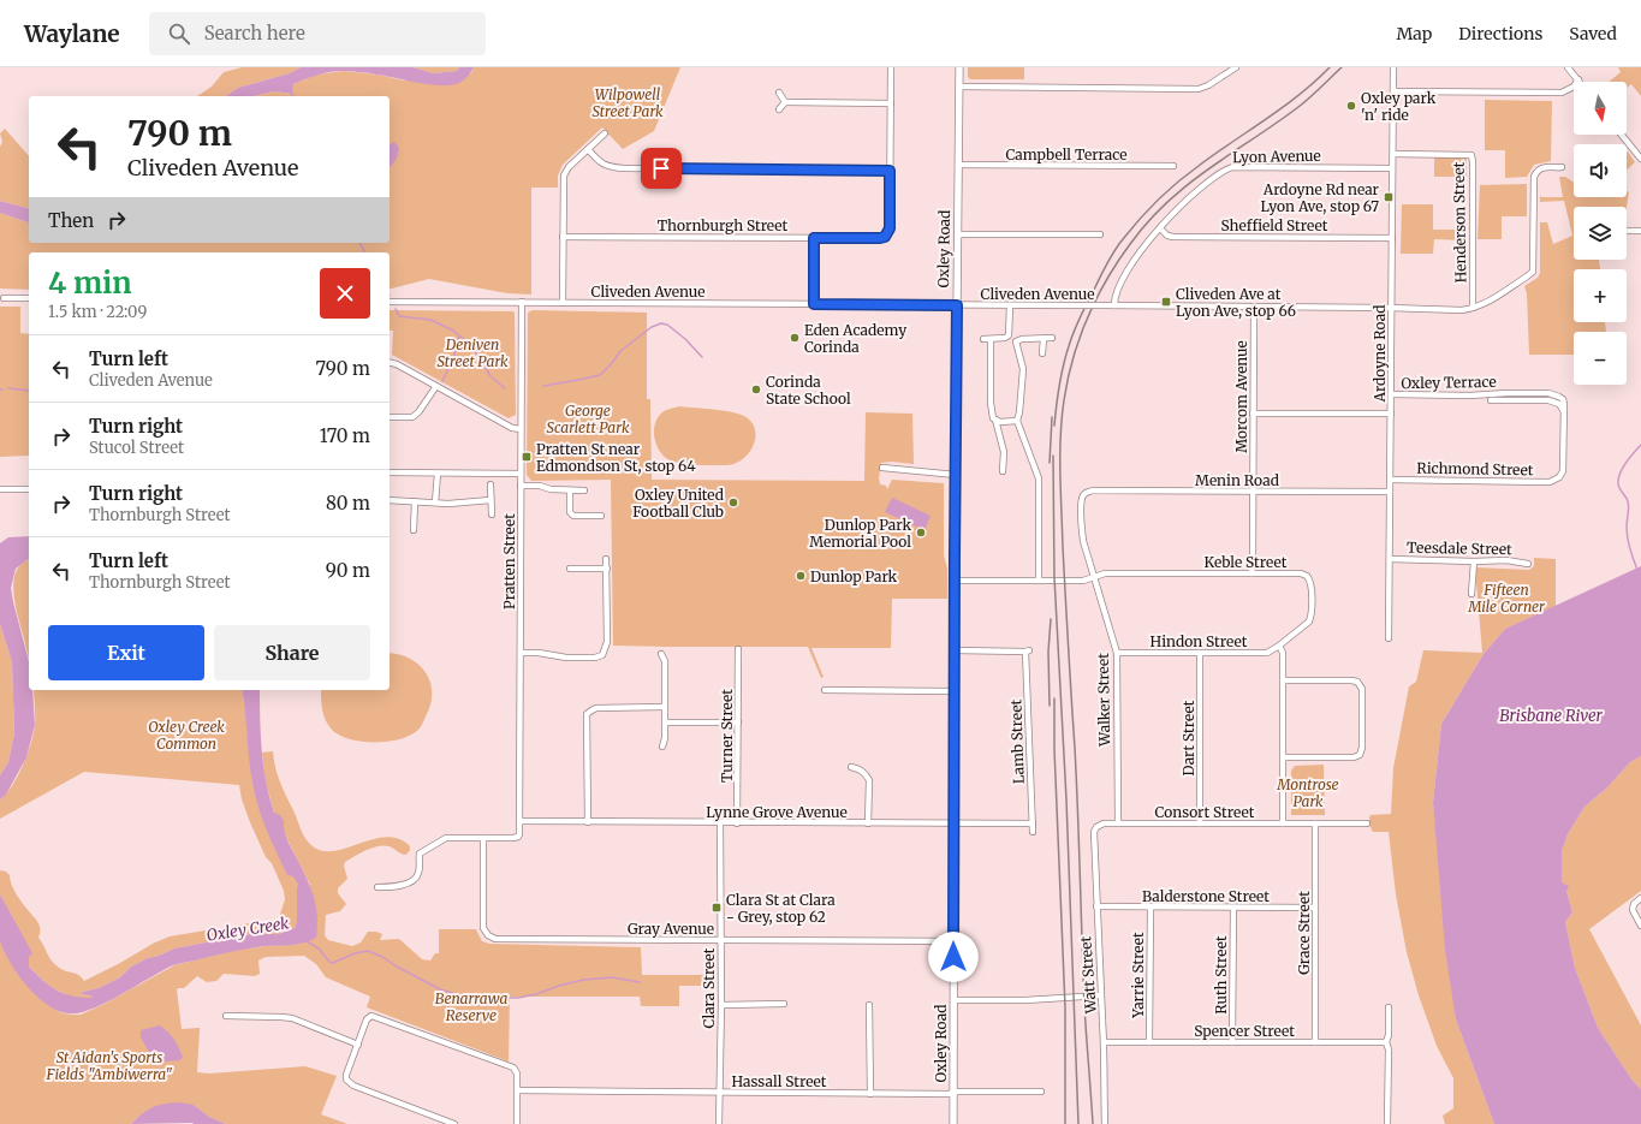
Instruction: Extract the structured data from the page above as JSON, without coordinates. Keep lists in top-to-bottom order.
{
  "streets": {
    "main road": ["Oxley Road"],
    "street": [
      "Campbell Terrace",
      "Lyon Avenue",
      "Henderson Street",
      "Thornburgh Street",
      "Sheffield Street",
      "Cliveden Avenue",
      "Ardoyne Road",
      "Oxley Terrace",
      "Morcom Avenue",
      "Richmond Street",
      "Menin Road",
      "Teesdale Street",
      "Pratten Street",
      "Keble Street",
      "Hindon Street",
      "Walker Street",
      "Turner Street",
      "Dart Street",
      "Lamb Street",
      "Lynne Grove Avenue",
      "Consort Street",
      "Balderstone Street",
      "Gray Avenue",
      "Grace Street",
      "Watt Street",
      "Yarrie Street",
      "Ruth Street",
      "Clara Street",
      "Spencer Street",
      "Hassall Street"
    ]
  },
  "crossings": [
    ["Campbell Terrace", "Oxley Road"],
    ["Lyon Avenue", "Sheffield Street"],
    ["Lyon Avenue", "Cliveden Avenue"],
    ["Lyon Avenue", "Ardoyne Road"],
    ["Henderson Street", "Cliveden Avenue"],
    ["Henderson Street", "Ardoyne Road"],
    ["Sheffield Street", "Ardoyne Road"],
    ["Oxley Road", "Cliveden Avenue"],
    ["Oxley Road", "Keble Street"],
    ["Oxley Road", "Lamb Street"],
    ["Oxley Road", "Lynne Grove Avenue"],
    ["Oxley Road", "Gray Avenue"],
    ["Oxley Road", "Hassall Street"],
    ["Cliveden Avenue", "Ardoyne Road"],
    ["Cliveden Avenue", "Morcom Avenue"],
    ["Cliveden Avenue", "Pratten Street"],
    ["Ardoyne Road", "Oxley Terrace"],
    ["Ardoyne Road", "Richmond Street"],
    ["Ardoyne Road", "Menin Road"],
    ["Ardoyne Road", "Teesdale Street"],
    ["Oxley Terrace", "Richmond Street"],
    ["Morcom Avenue", "Menin Road"],
    ["Morcom Avenue", "Keble Street"],
    ["Menin Road", "Walker Street"],
    ["Pratten Street", "Lynne Grove Avenue"],
    ["Pratten Street", "Gray Avenue"],
    ["Keble Street", "Hindon Street"],
    ["Keble Street", "Walker Street"],
    ["Hindon Street", "Walker Street"],
    ["Hindon Street", "Dart Street"],
    ["Walker Street", "Consort Street"],
    ["Turner Street", "Lynne Grove Avenue"],
    ["Dart Street", "Consort Street"],
    ["Lamb Street", "Lynne Grove Avenue"],
    ["Lynne Grove Avenue", "Clara Street"],
    ["Consort Street", "Grace Street"],
    ["Consort Street", "Watt Street"],
    ["Balderstone Street", "Grace Street"],
    ["Balderstone Street", "Watt Street"],
    ["Balderstone Street", "Yarrie Street"],
    ["Balderstone Street", "Ruth Street"],
    ["Gray Avenue", "Clara Street"],
    ["Grace Street", "Spencer Street"],
    ["Watt Street", "Spencer Street"],
    ["Yarrie Street", "Spencer Street"],
    ["Ruth Street", "Spencer Street"],
    ["Clara Street", "Hassall Street"]
  ],
  "water": ["Brisbane River", "Oxley Creek"],
  "parks": [
    "Wilpowell Street Park",
    "Deniven Street Park",
    "George Scarlett Park",
    "Fifteen Mile Corner",
    "Oxley Creek Common",
    "Montrose Park",
    "Benarrawa Reserve",
    "St Aidan's Sports Fields \"Ambiwerra\""
  ],
  "places": {
    "other": [
      "Oxley park 'n' ride",
      "Eden Academy Corinda",
      "Corinda State School",
      "Oxley United Football Club",
      "Dunlop Park Memorial Pool",
      "Dunlop Park"
    ],
    "transit": [
      "Ardoyne Rd near Lyon Ave, stop 67",
      "Cliveden Ave at Lyon Ave, stop 66",
      "Pratten St near Edmondson St, stop 64",
      "Clara St at Clara - Grey, stop 62"
    ]
  },
  "north": "bottom",
  "page": {
    "header": "Waylane",
    "search": "Search here",
    "nav": ["Map", "Directions", "Saved"],
    "map_buttons": ["+", "−"],
    "turn": ["790 m", "Cliveden Avenue"],
    "then": "Then",
    "heading": ["4 min", "1.5 km · 22:09"],
    "list": [
      {
        "name": "Turn left",
        "note": "Cliveden Avenue",
        "value": "790 m"
      },
      {
        "name": "Turn right",
        "note": "Stucol Street",
        "value": "170 m"
      },
      {
        "name": "Turn right",
        "note": "Thornburgh Street",
        "value": "80 m"
      },
      {
        "name": "Turn left",
        "note": "Thornburgh Street",
        "value": "90 m"
      }
    ],
    "buttons": ["Exit", "Share"]
  }
}
